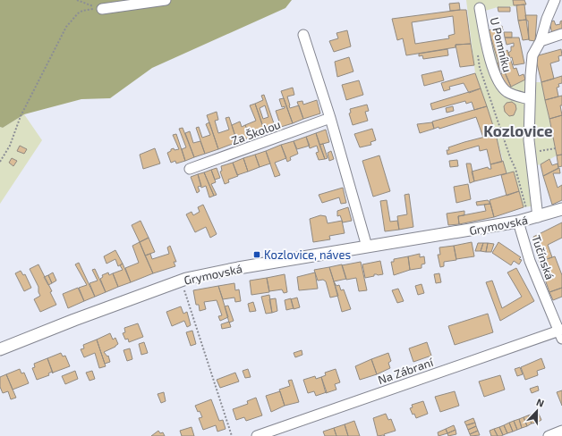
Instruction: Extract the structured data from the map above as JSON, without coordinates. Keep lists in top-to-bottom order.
{
  "streets": {
    "main road": ["Grymovská"],
    "street": [
      "U Pomníku",
      "Za Školou",
      "Tučínská",
      "Na Zábraní"
    ]
  },
  "crossings": [
    ["Grymovská", "Tučínská"],
    ["Tučínská", "Na Zábraní"]
  ],
  "districts": ["Kozlovice"],
  "places": {
    "transit": ["Kozlovice, náves"]
  },
  "north": "top"
}
